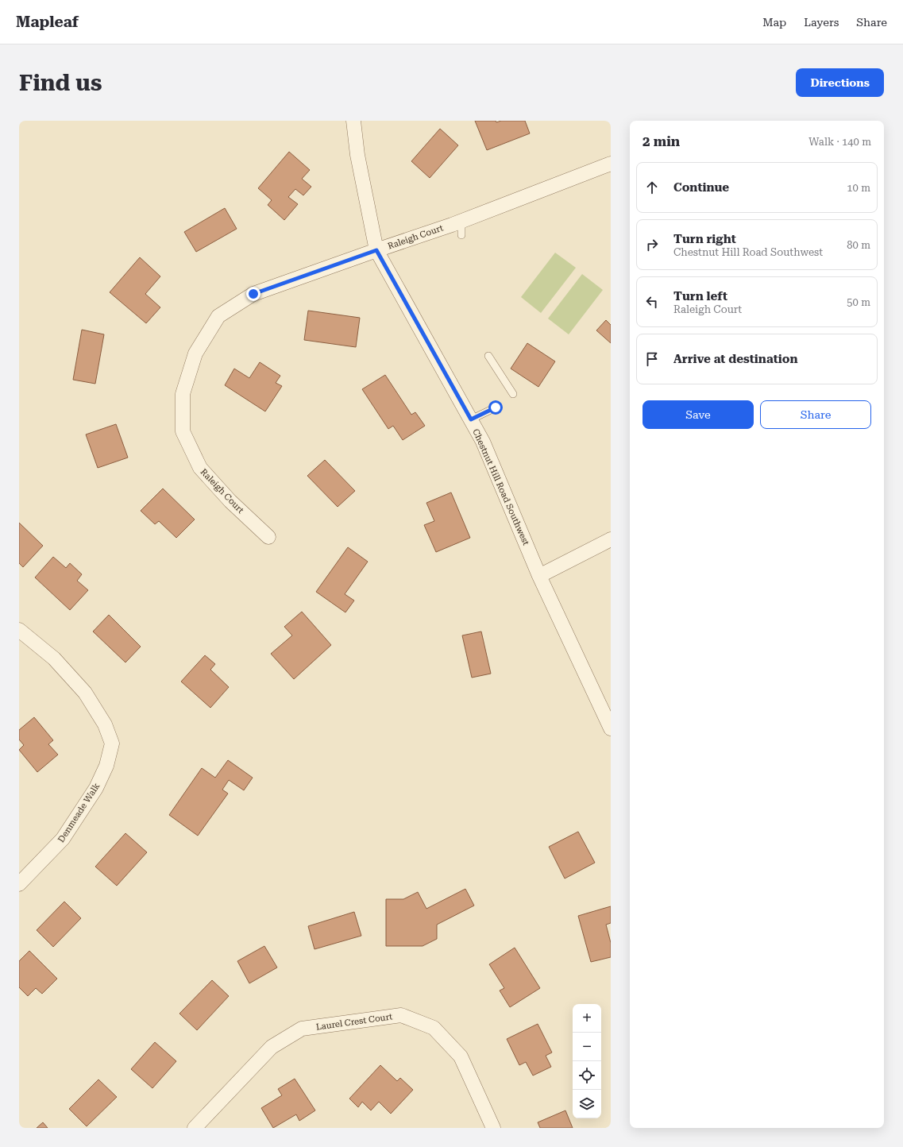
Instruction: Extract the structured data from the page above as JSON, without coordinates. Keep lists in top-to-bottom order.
{
  "streets": {
    "street": [
      "Raleigh Court",
      "Chestnut Hill Road Southwest",
      "Denmeade Walk",
      "Laurel Crest Court"
    ]
  },
  "crossings": [
    ["Raleigh Court", "Chestnut Hill Road Southwest"]
  ],
  "page": {
    "header": "Mapleaf",
    "nav": ["Map", "Layers", "Share"],
    "buttons": [
      "Directions",
      ["Save", "Share"]
    ],
    "title": "Find us",
    "heading": ["2 min", "Walk · 140 m"],
    "list": [
      ["Continue", "10 m"],
      ["Turn right", "Chestnut Hill Road Southwest", "80 m"],
      ["Turn left", "Raleigh Court", "50 m"],
      "Arrive at destination"
    ],
    "map_buttons": ["+", "−"]
  }
}
